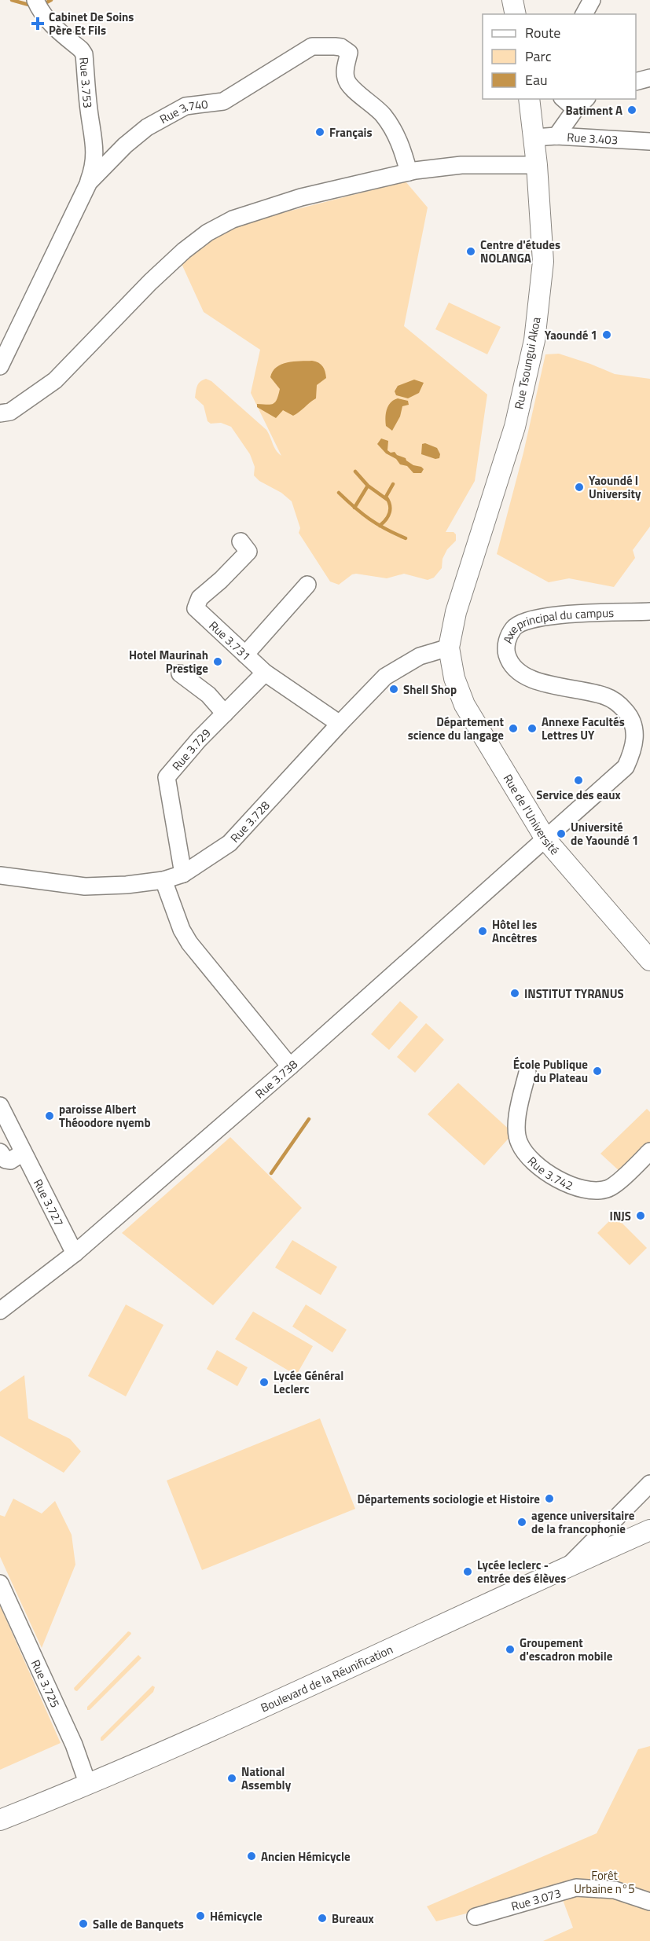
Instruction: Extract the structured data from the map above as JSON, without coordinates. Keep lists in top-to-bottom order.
{
  "streets": {
    "main road": ["Rue Tsoungui Akoa", "Rue de l'Université", "Boulevard de la Réunification"],
    "street": [
      "Rue 3.753",
      "Rue 3.740",
      "Rue 3.403",
      "Axe principal du campus",
      "Rue 3.731",
      "Rue 3.729",
      "Rue 3.728",
      "Rue 3.738",
      "Rue 3.742",
      "Rue 3.727",
      "Rue 3.725",
      "Rue 3.073"
    ]
  },
  "crossings": [
    ["Rue 3.753", "Rue 3.740"],
    ["Rue 3.403", "Rue Tsoungui Akoa"],
    ["Rue Tsoungui Akoa", "Rue de l'Université"],
    ["Rue Tsoungui Akoa", "Rue 3.728"],
    ["Axe principal du campus", "Rue de l'Université"],
    ["Axe principal du campus", "Rue 3.738"],
    ["Rue 3.731", "Rue 3.729"],
    ["Rue 3.731", "Rue 3.728"],
    ["Rue 3.729", "Rue 3.728"],
    ["Rue de l'Université", "Rue 3.728"],
    ["Rue de l'Université", "Rue 3.738"],
    ["Rue 3.738", "Rue 3.727"],
    ["Boulevard de la Réunification", "Rue 3.725"]
  ],
  "parks": ["Forêt Urbaine n°5"],
  "places": {
    "health": ["Cabinet De Soins Père Et Fils"],
    "other": [
      "Batiment A",
      "Français",
      "Centre d'études NOLANGA",
      "Yaoundé 1",
      "Yaoundé I University",
      "Hotel Maurinah Prestige",
      "Shell Shop",
      "Département science du langage",
      "Annexe Facultés Lettres UY",
      "Service des eaux",
      "Université de Yaoundé 1",
      "Hôtel les Ancêtres",
      "INSTITUT TYRANUS",
      "École Publique du Plateau",
      "paroisse Albert Théoodore nyemb",
      "INJS",
      "Lycée Général Leclerc",
      "Départements sociologie et Histoire",
      "agence universitaire de la francophonie",
      "Lycée leclerc - entrée des élèves",
      "Groupement d'escadron mobile",
      "National Assembly",
      "Ancien Hémicycle",
      "Hémicycle",
      "Bureaux",
      "Salle de Banquets"
    ]
  },
  "legend": ["Route", "Parc", "Eau"]
}
